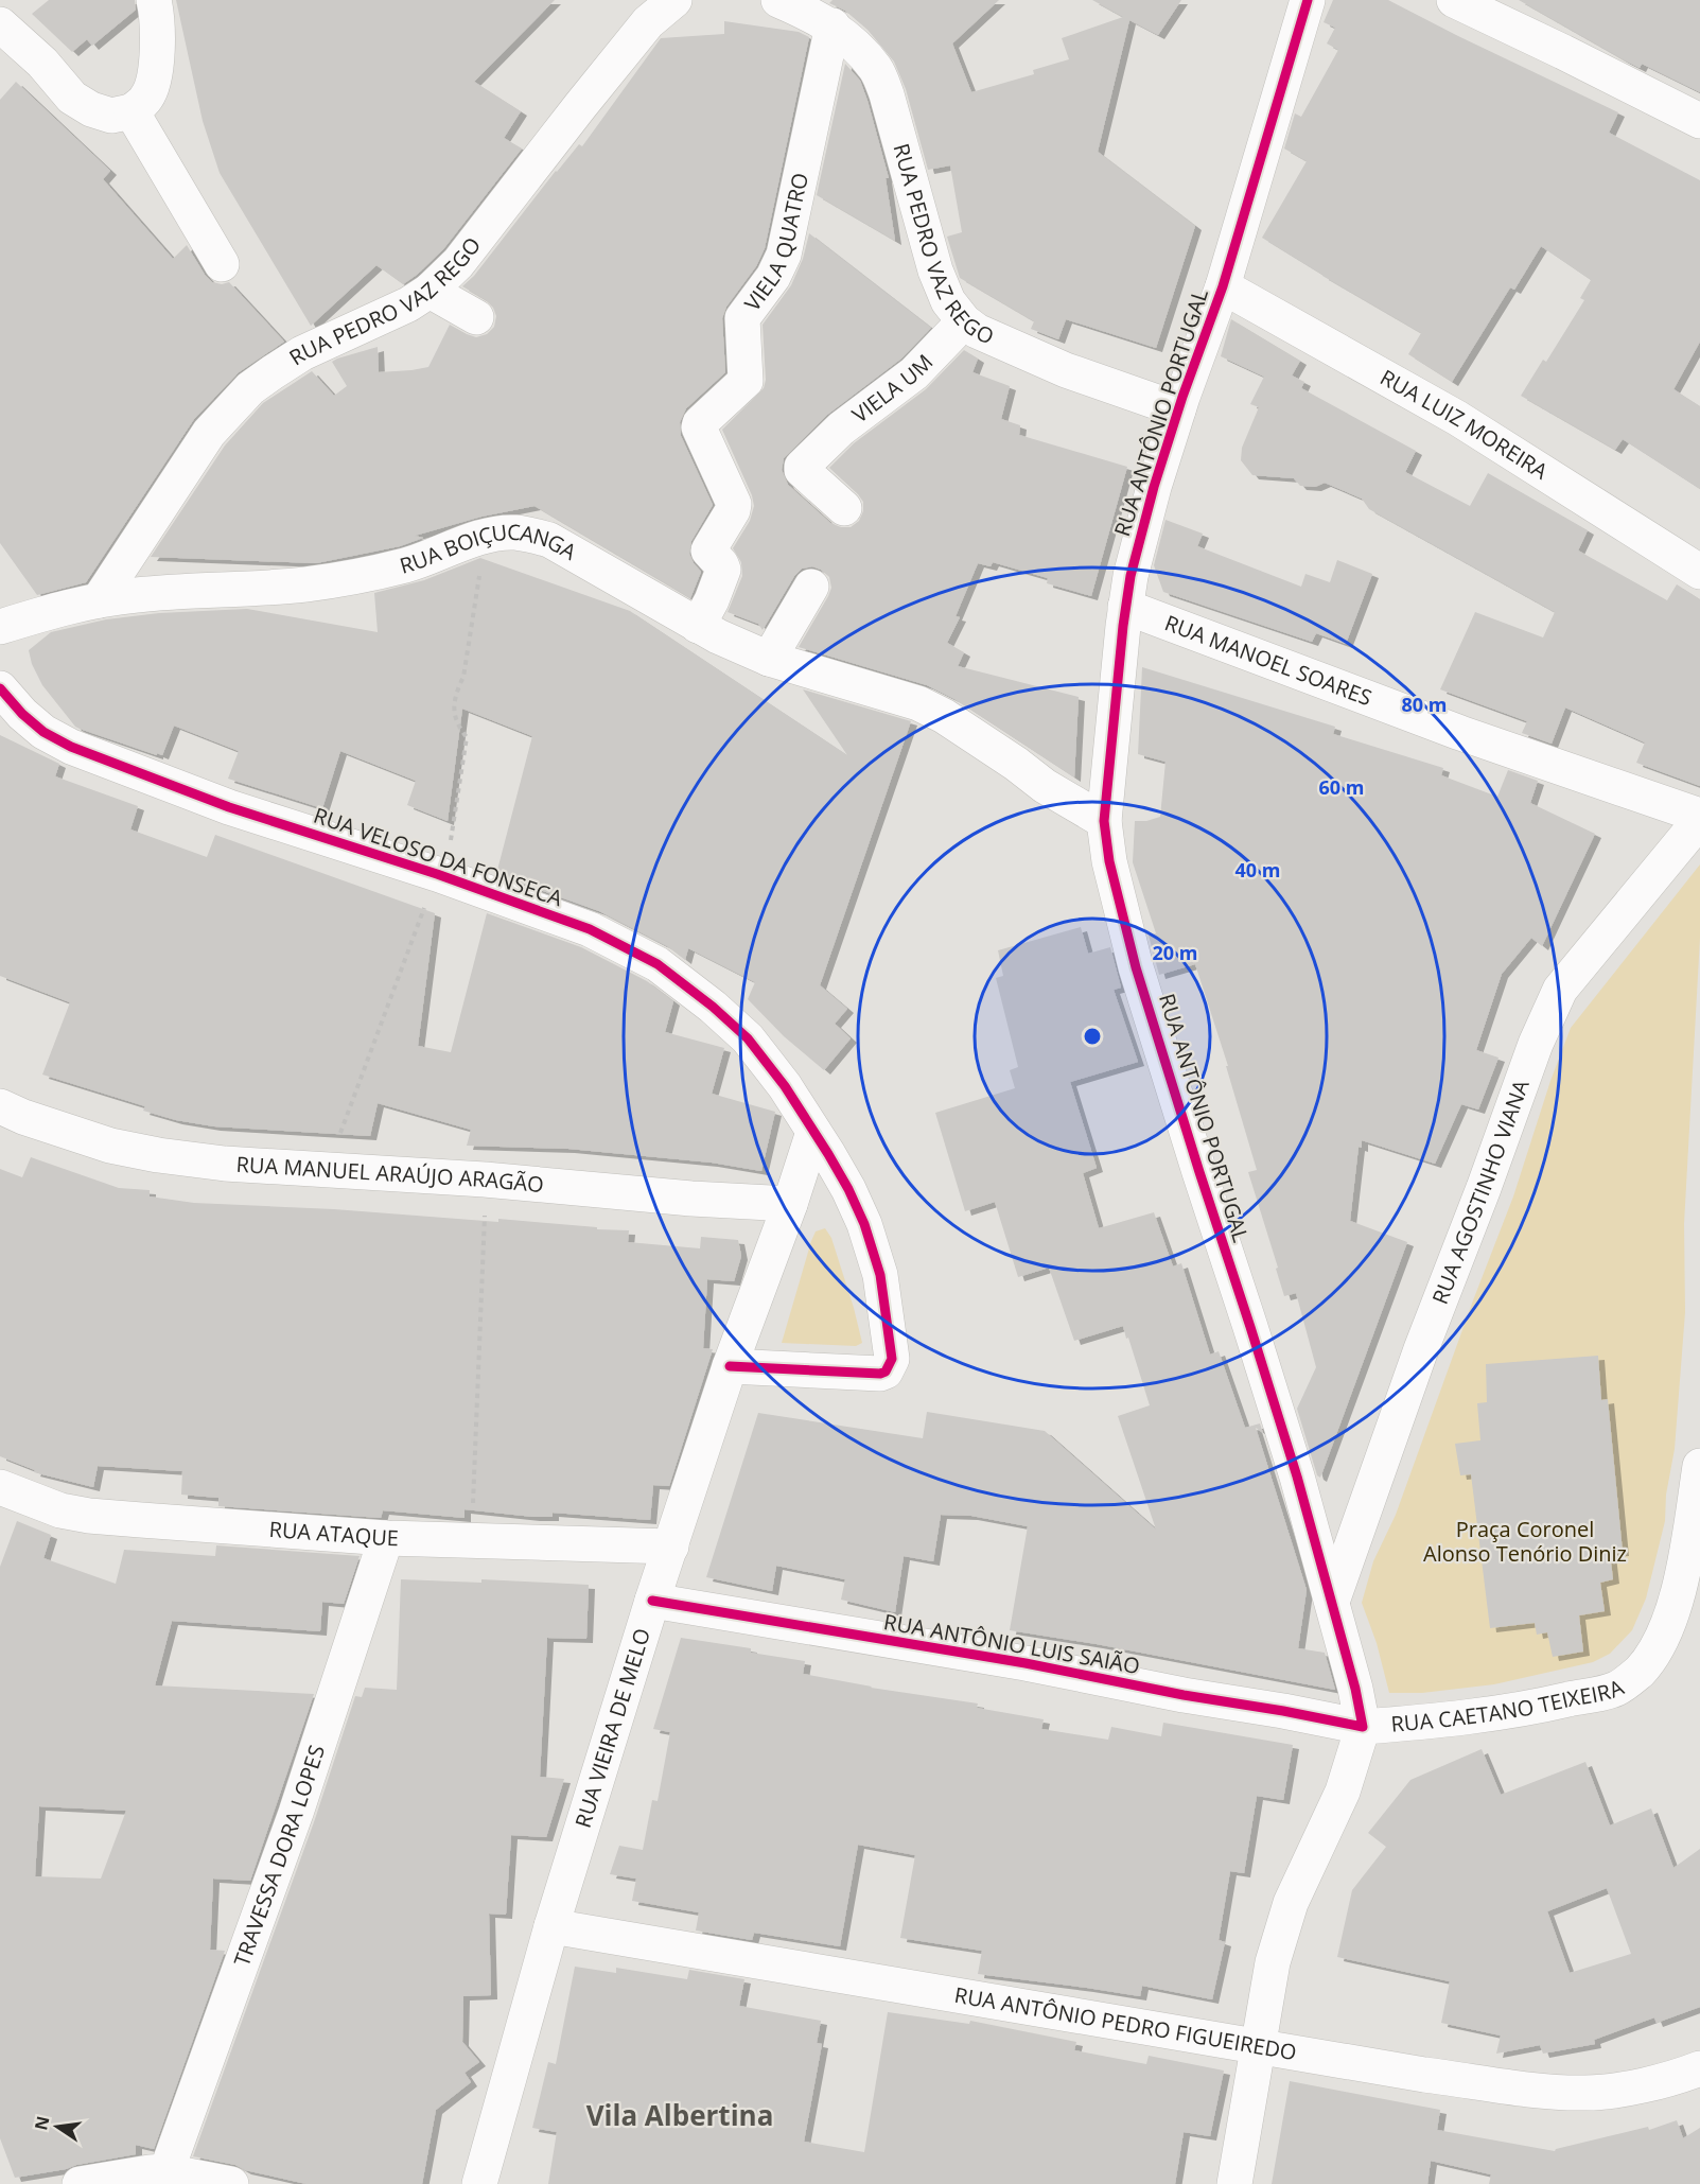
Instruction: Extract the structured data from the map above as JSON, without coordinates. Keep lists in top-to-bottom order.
{
  "streets": {
    "street": [
      "RUA PEDRO VAZ REGO",
      "VIELA QUATRO",
      "VIELA UM",
      "RUA ANTÔNIO PORTUGAL",
      "RUA LUIZ MOREIRA",
      "RUA BOIÇUCANGA",
      "RUA MANOEL SOARES",
      "RUA VELOSO DA FONSECA",
      "RUA MANUEL ARAÚJO ARAGÃO",
      "RUA AGOSTINHO VIANA",
      "RUA ATAQUE",
      "RUA ANTÔNIO LUIS SAIÃO",
      "RUA CAETANO TEIXEIRA",
      "RUA VIEIRA DE MELO",
      "TRAVESSA DORA LOPES",
      "RUA ANTÔNIO PEDRO FIGUEIREDO"
    ]
  },
  "crossings": [
    ["RUA PEDRO VAZ REGO", "VIELA QUATRO"],
    ["RUA PEDRO VAZ REGO", "VIELA UM"],
    ["RUA PEDRO VAZ REGO", "RUA ANTÔNIO PORTUGAL"],
    ["RUA PEDRO VAZ REGO", "RUA BOIÇUCANGA"],
    ["VIELA QUATRO", "RUA BOIÇUCANGA"],
    ["RUA ANTÔNIO PORTUGAL", "RUA LUIZ MOREIRA"],
    ["RUA ANTÔNIO PORTUGAL", "RUA BOIÇUCANGA"],
    ["RUA ANTÔNIO PORTUGAL", "RUA MANOEL SOARES"],
    ["RUA ANTÔNIO PORTUGAL", "RUA AGOSTINHO VIANA"],
    ["RUA ANTÔNIO PORTUGAL", "RUA ANTÔNIO LUIS SAIÃO"],
    ["RUA ANTÔNIO PORTUGAL", "RUA CAETANO TEIXEIRA"],
    ["RUA MANOEL SOARES", "RUA AGOSTINHO VIANA"],
    ["RUA VELOSO DA FONSECA", "RUA VIEIRA DE MELO"],
    ["RUA MANUEL ARAÚJO ARAGÃO", "RUA VIEIRA DE MELO"],
    ["RUA ATAQUE", "RUA VIEIRA DE MELO"],
    ["RUA ATAQUE", "TRAVESSA DORA LOPES"],
    ["RUA ANTÔNIO LUIS SAIÃO", "RUA CAETANO TEIXEIRA"],
    ["RUA ANTÔNIO LUIS SAIÃO", "RUA VIEIRA DE MELO"],
    ["RUA CAETANO TEIXEIRA", "RUA ANTÔNIO PEDRO FIGUEIREDO"],
    ["RUA VIEIRA DE MELO", "RUA ANTÔNIO PEDRO FIGUEIREDO"]
  ],
  "districts": ["Vila Albertina"],
  "parks": ["Praça Coronel Alonso Tenório Diniz"],
  "north": "left",
  "rings": [
    "80 m",
    "60 m",
    "40 m",
    "20 m"
  ]
}
